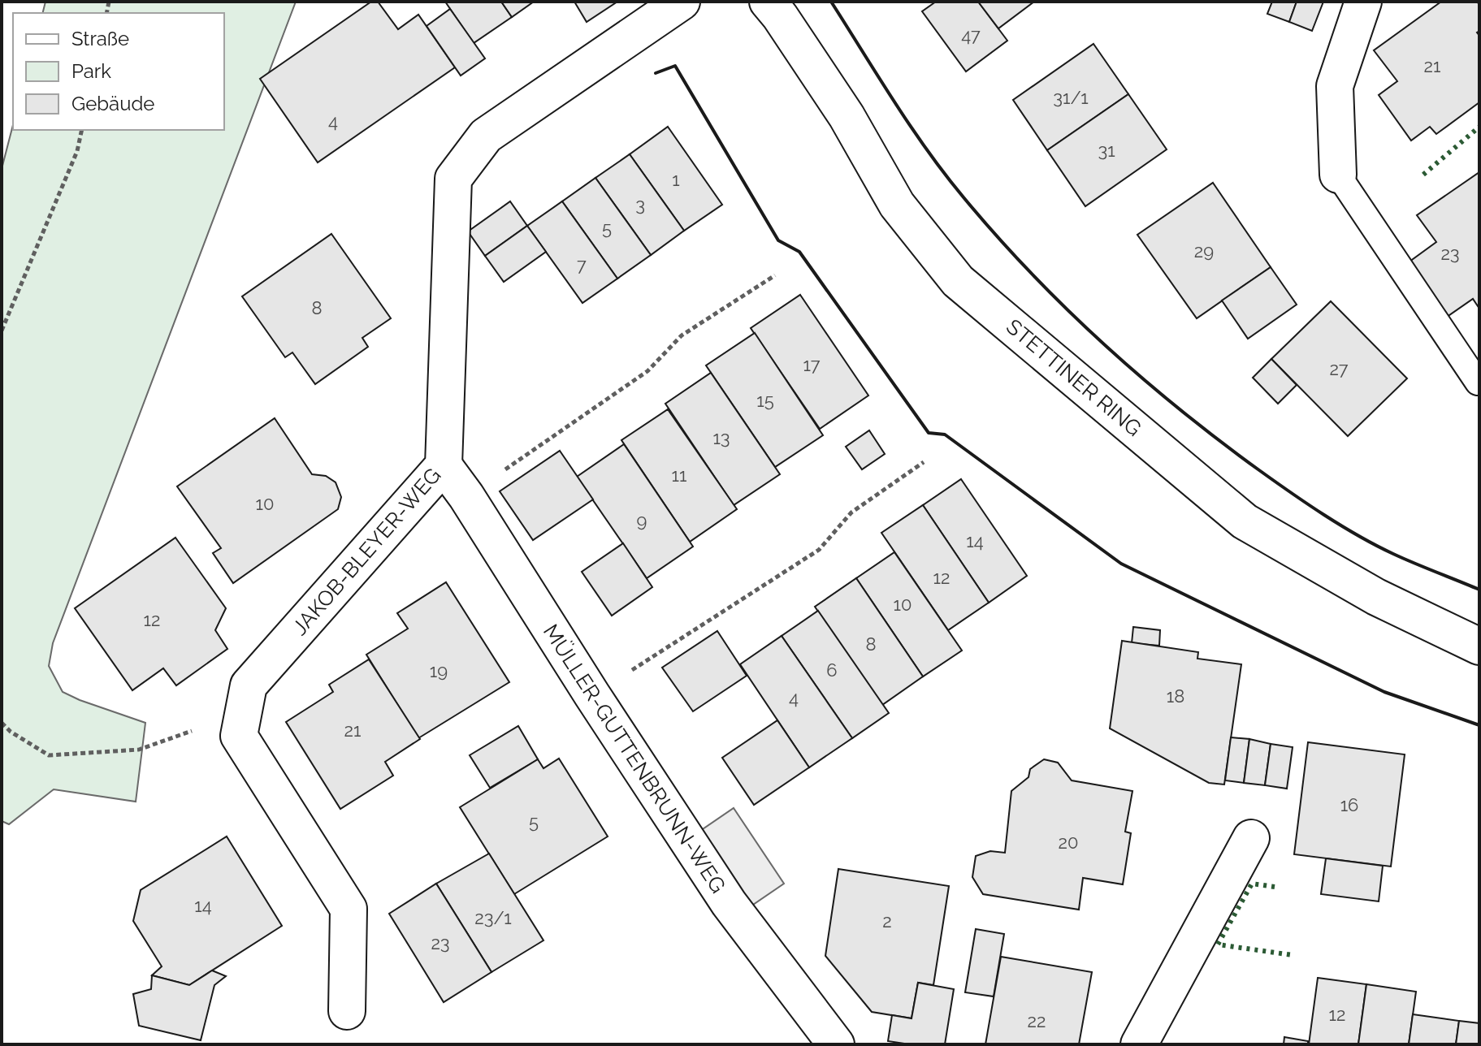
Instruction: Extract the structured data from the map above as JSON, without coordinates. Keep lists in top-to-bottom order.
{
  "streets": {
    "street": ["STETTINER RING", "JAKOB-BLEYER-WEG", "MÜLLER-GUTTENBRUNN-WEG"]
  },
  "crossings": [
    ["JAKOB-BLEYER-WEG", "MÜLLER-GUTTENBRUNN-WEG"]
  ],
  "house_numbers": [
    "47",
    "21",
    "31/1",
    "4",
    "31",
    "1",
    "3",
    "5",
    "29",
    "23",
    "7",
    "8",
    "17",
    "27",
    "15",
    "13",
    "11",
    "10",
    "9",
    "14",
    "12",
    "10",
    "12",
    "8",
    "6",
    "19",
    "18",
    "4",
    "21",
    "16",
    "5",
    "20",
    "14",
    "23/1",
    "2",
    "23",
    "12",
    "22"
  ],
  "legend": ["Straße", "Park", "Gebäude"]
}
